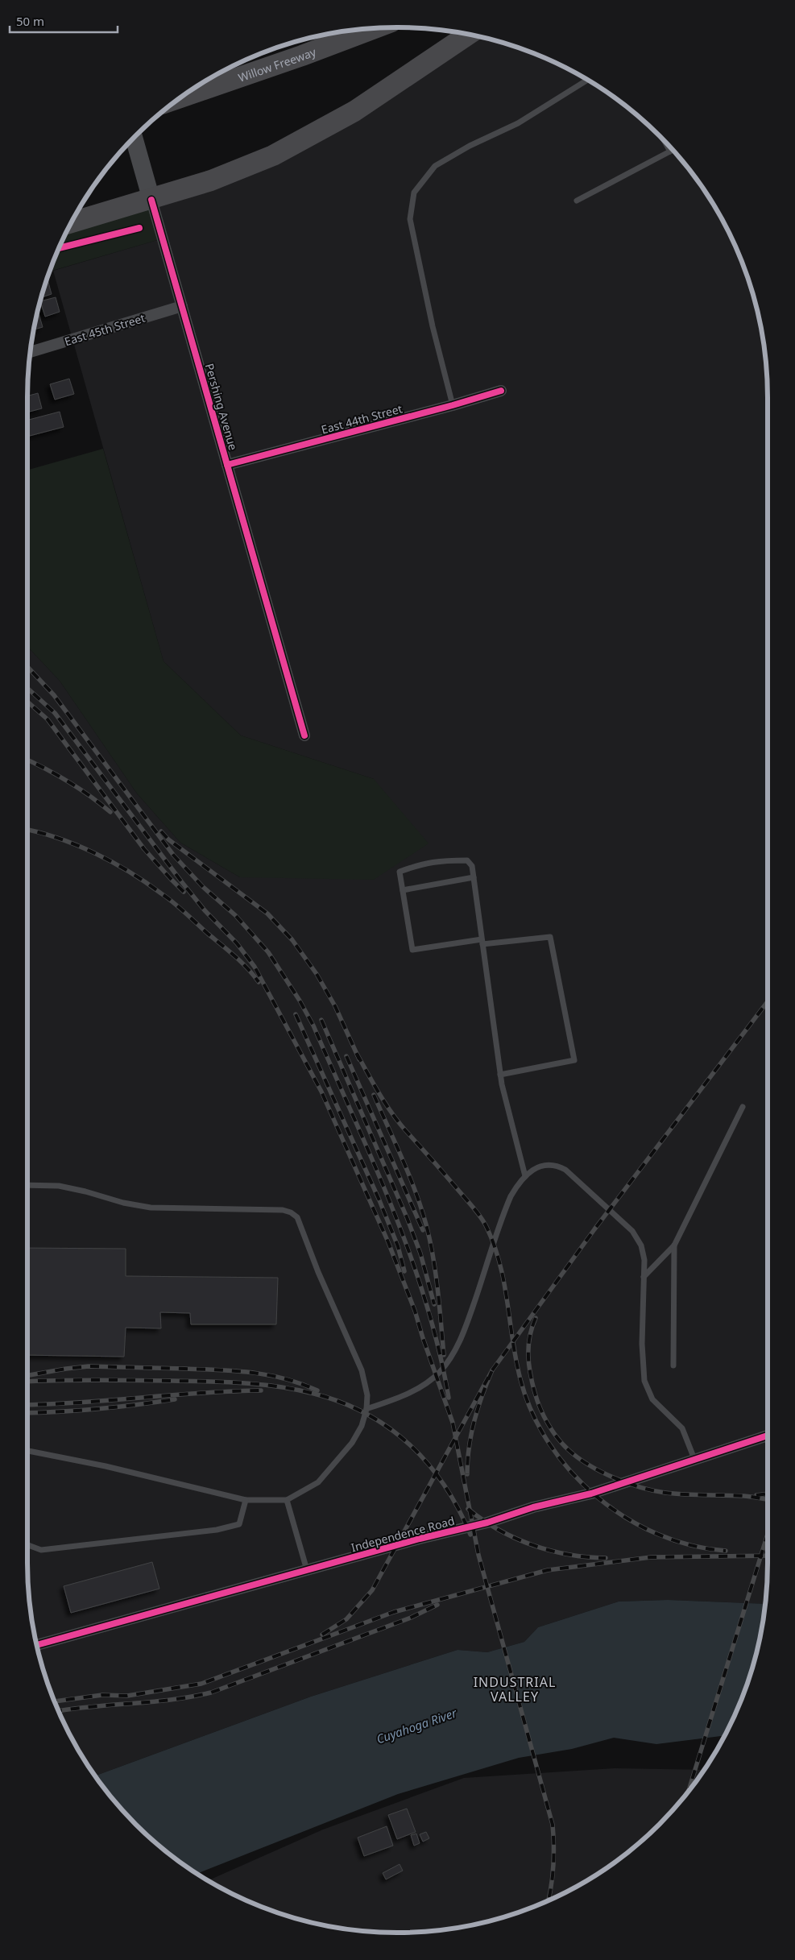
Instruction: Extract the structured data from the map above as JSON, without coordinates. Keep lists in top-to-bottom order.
{
  "streets": {
    "highway": ["Willow Freeway"],
    "main road": ["Pershing Avenue"],
    "street": ["East 45th Street", "East 44th Street", "Independence Road"]
  },
  "crossings": [
    ["East 45th Street", "Pershing Avenue"],
    ["Pershing Avenue", "East 44th Street"]
  ],
  "districts": ["INDUSTRIAL VALLEY"],
  "water": ["Cuyahoga River"],
  "scale_bar": "50 m"
}
